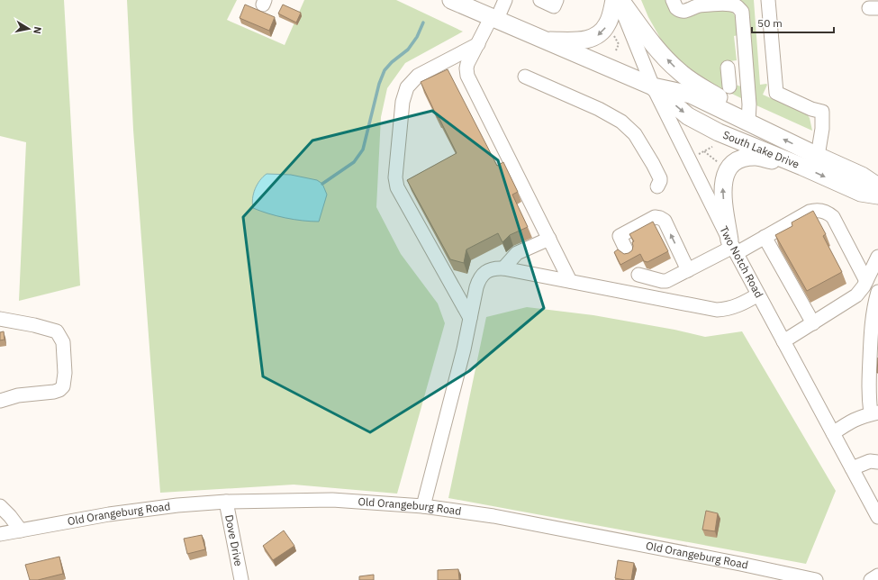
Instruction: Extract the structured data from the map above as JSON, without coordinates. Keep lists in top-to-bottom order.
{
  "streets": {
    "main road": ["South Lake Drive"],
    "street": ["Two Notch Road", "Old Orangeburg Road", "Dove Drive"]
  },
  "crossings": [
    ["South Lake Drive", "Two Notch Road"],
    ["Old Orangeburg Road", "Dove Drive"]
  ],
  "scale_bar": "50 m",
  "north": "right"
}
